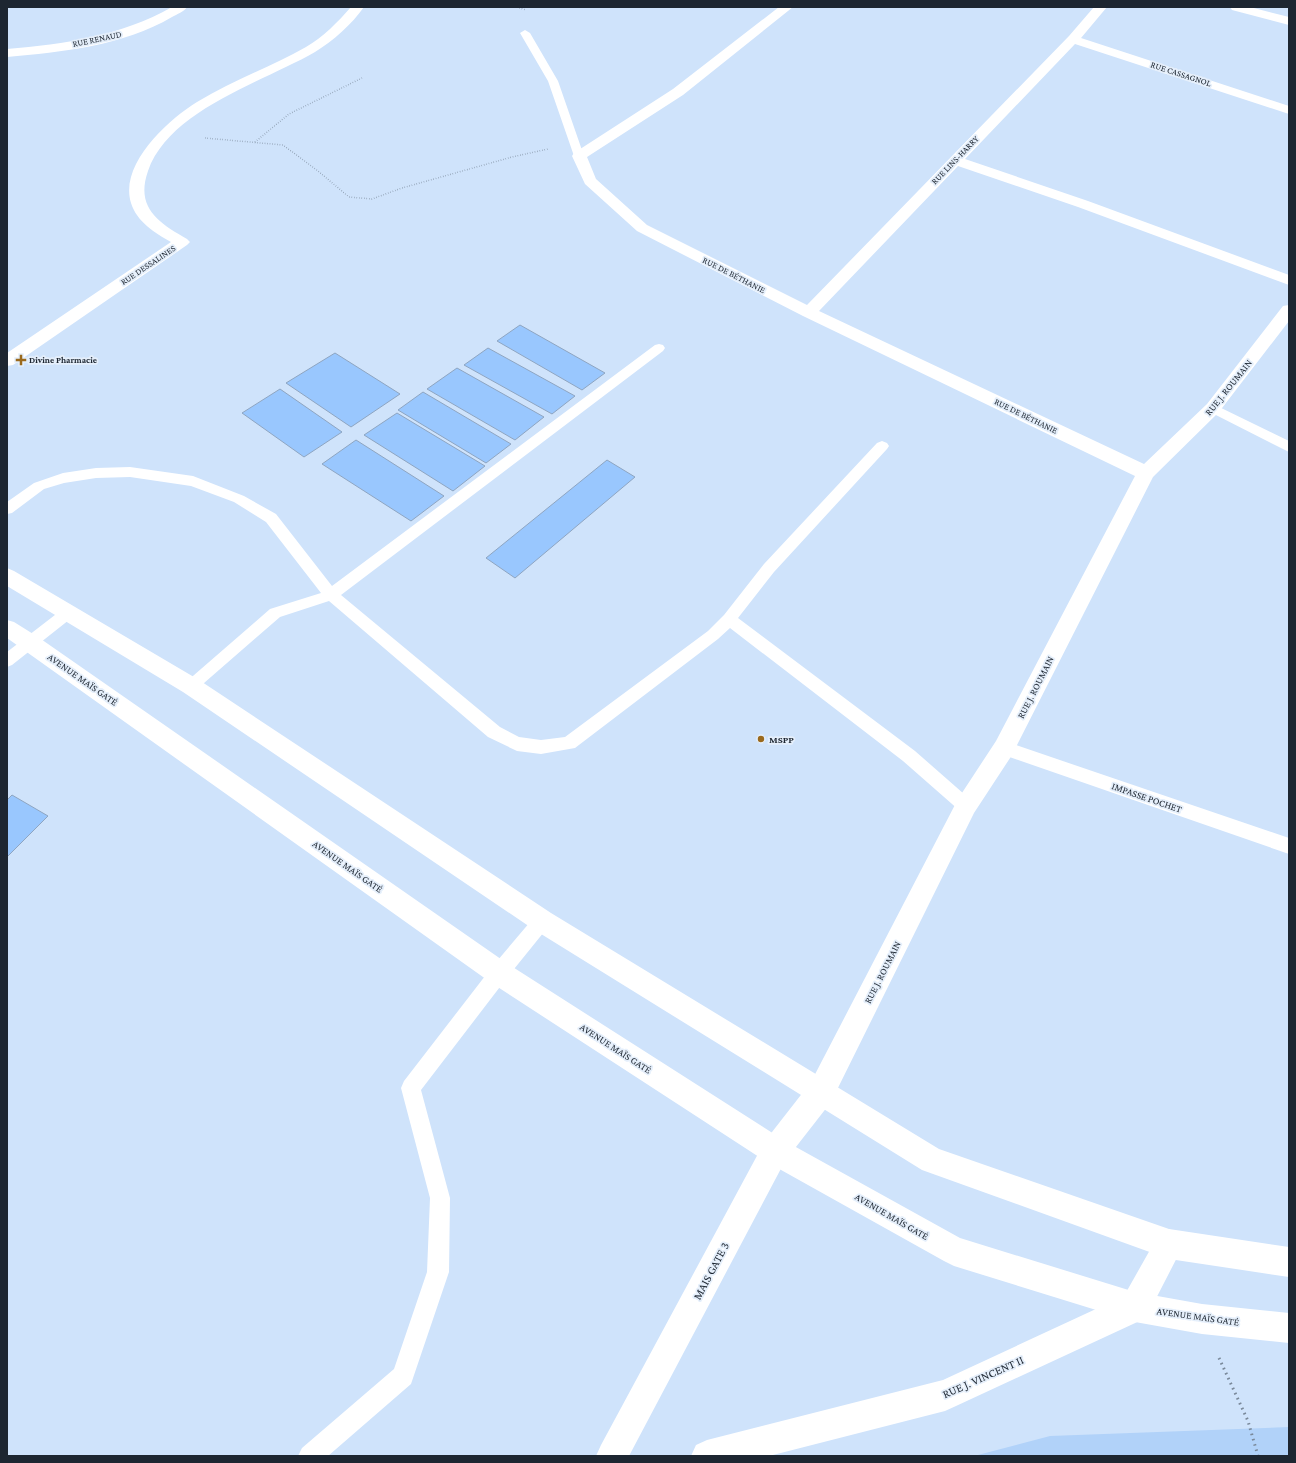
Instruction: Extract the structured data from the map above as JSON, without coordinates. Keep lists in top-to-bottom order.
{
  "streets": {
    "street": [
      "RUE RENAUD",
      "RUE CASSAGNOL",
      "RUE LINS-HARRY",
      "RUE DESSALINES",
      "RUE DE BÉTHANIE",
      "RUE J. ROUMAIN",
      "AVENUE MAÏS GATÉ",
      "MAIS GATE 3",
      "RUE J. VINCENT II"
    ],
    "lane": ["IMPASSE POCHET"]
  },
  "crossings": [
    ["RUE CASSAGNOL", "RUE LINS-HARRY"],
    ["RUE LINS-HARRY", "RUE DE BÉTHANIE"],
    ["RUE DE BÉTHANIE", "RUE J. ROUMAIN"],
    ["RUE J. ROUMAIN", "IMPASSE POCHET"],
    ["RUE J. ROUMAIN", "MAIS GATE 3"],
    ["AVENUE MAÏS GATÉ", "MAIS GATE 3"],
    ["AVENUE MAÏS GATÉ", "RUE J. VINCENT II"]
  ],
  "places": {
    "health": ["Divine Pharmacie"],
    "other": ["MSPP"]
  }
}
